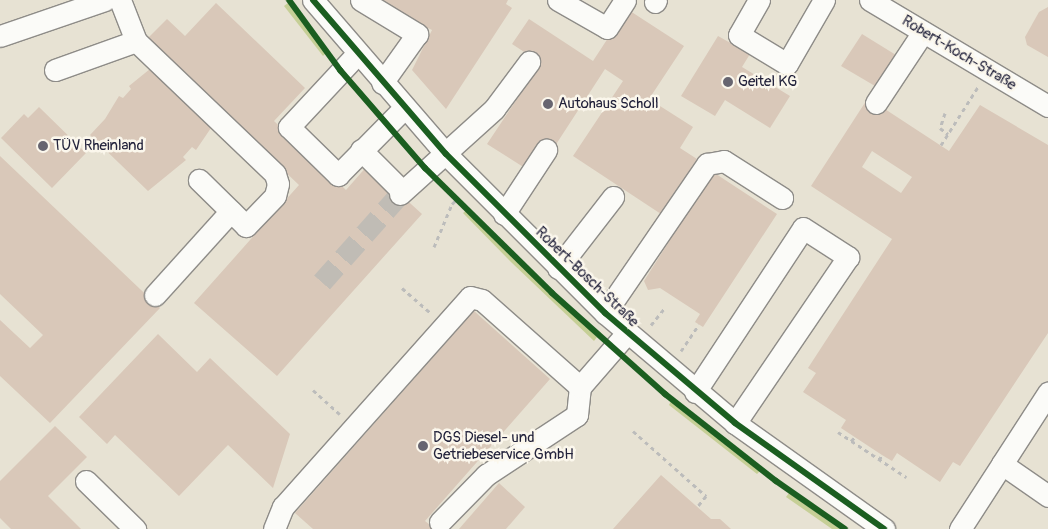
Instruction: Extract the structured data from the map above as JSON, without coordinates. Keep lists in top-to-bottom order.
{
  "streets": {
    "street": ["Robert-Koch-Straße", "Robert-Bosch-Straße"]
  },
  "places": [
    "Geitel KG",
    "Autohaus Scholl",
    "TÜV Rheinland",
    "DGS Diesel- und Getriebeservice GmbH"
  ]
}
